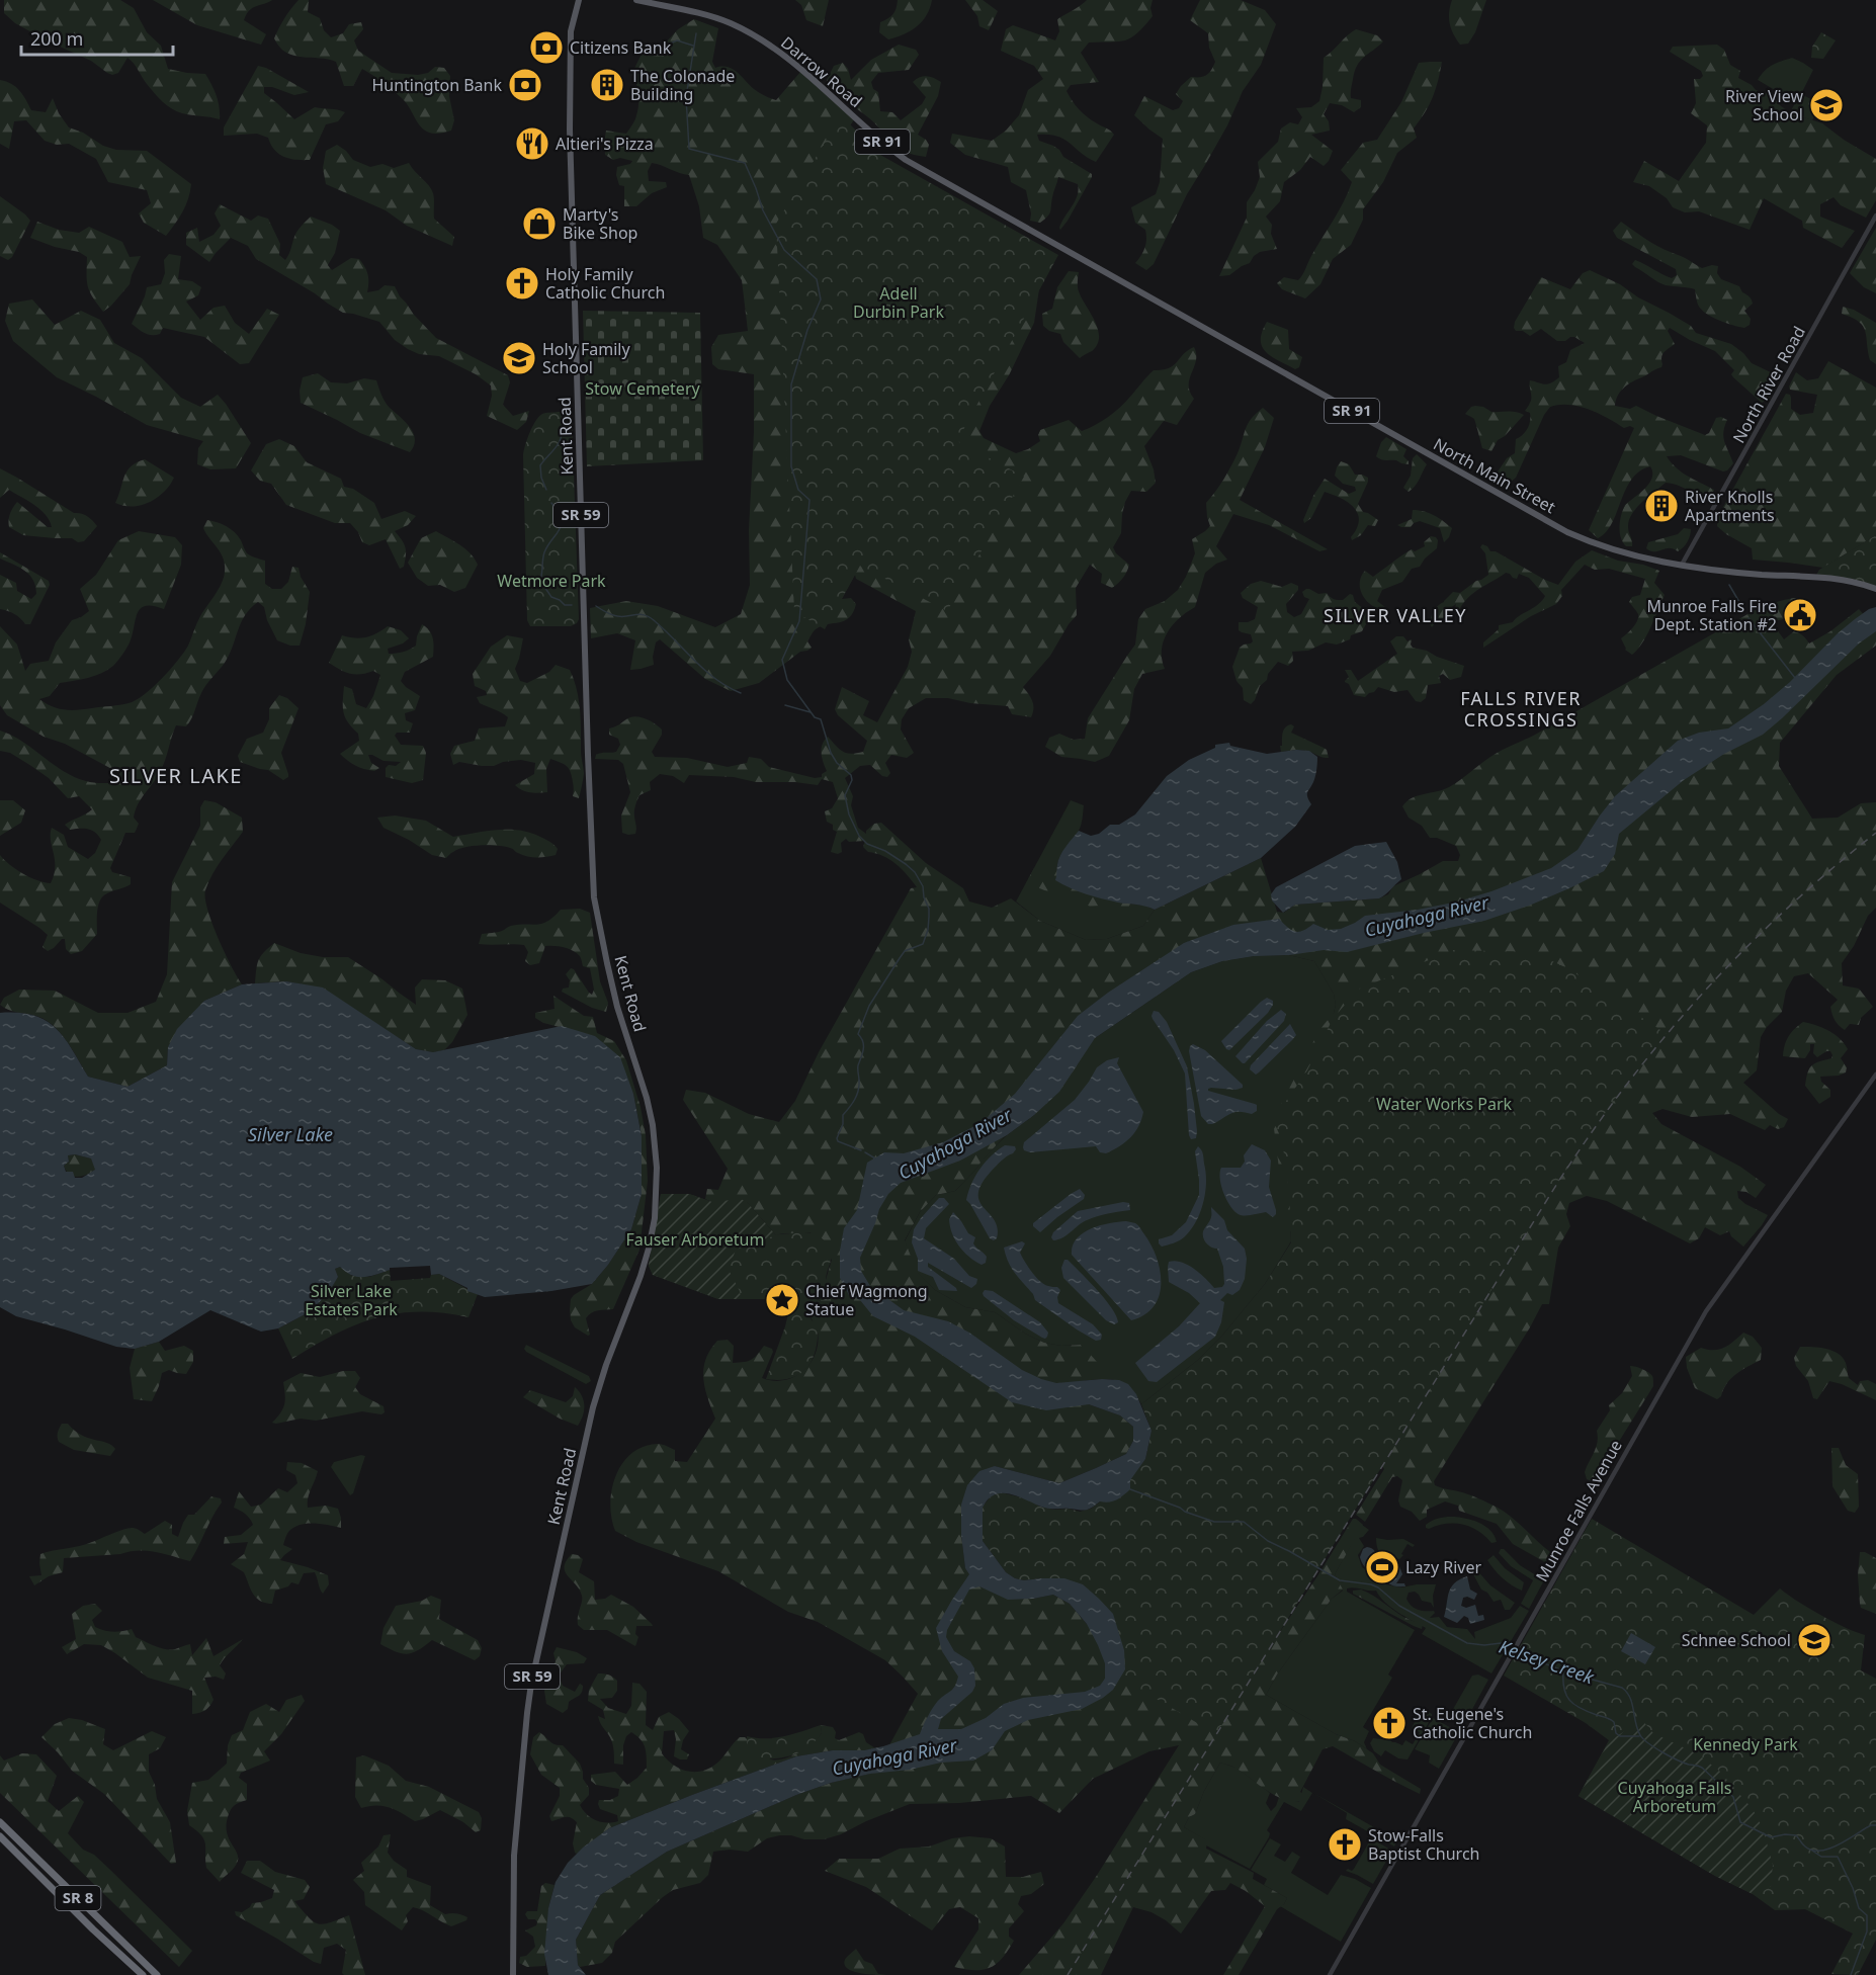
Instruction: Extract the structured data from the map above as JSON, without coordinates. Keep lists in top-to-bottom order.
{
  "streets": {
    "highway": ["SR 8"],
    "main road": [
      "Darrow Road",
      "SR 91",
      "Kent Road",
      "North Main Street",
      "SR 59"
    ],
    "street": ["North River Road", "Munroe Falls Avenue"]
  },
  "crossings": [
    ["Darrow Road", "North Main Street"],
    ["North River Road", "North Main Street"]
  ],
  "districts": ["SILVER VALLEY", "FALLS RIVER CROSSINGS", "SILVER LAKE"],
  "water": ["Cuyahoga River", "Silver Lake", "Kelsey Creek"],
  "parks": [
    "Adell Durbin Park",
    "Stow Cemetery",
    "Wetmore Park",
    "Water Works Park",
    "Fauser Arboretum",
    "Silver Lake Estates Park",
    "Kennedy Park",
    "Cuyahoga Falls Arboretum"
  ],
  "places": {
    "bank": ["Citizens Bank", "Huntington Bank"],
    "building": ["The Colonade Building", "River Knolls Apartments"],
    "school or university": ["River View School", "Holy Family School", "Schnee School"],
    "restaurant": ["Altieri's Pizza"],
    "shop": ["Marty's Bike Shop"],
    "church": ["Holy Family Catholic Church", "St. Eugene's Catholic Church", "Stow-Falls Baptist Church"],
    "public building": ["Munroe Falls Fire Dept. Station #2"],
    "place": ["Chief Wagmong Statue"],
    "sports": ["Lazy River"]
  },
  "scale_bar": "200 m"
}
